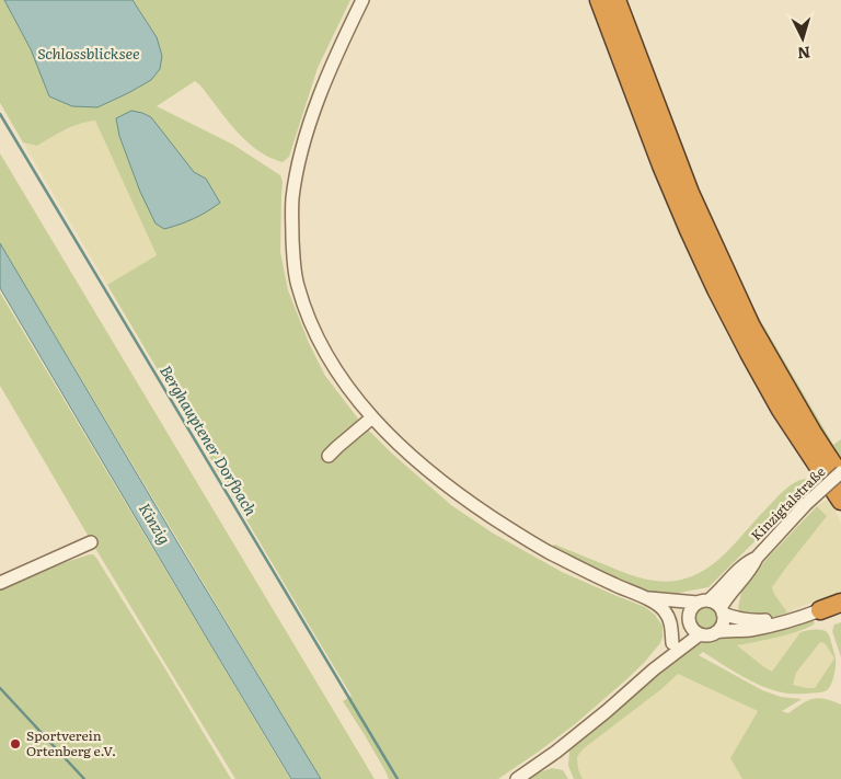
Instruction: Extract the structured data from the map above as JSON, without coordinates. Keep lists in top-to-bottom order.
{
  "streets": {
    "street": ["Kinzigtalstraße"]
  },
  "water": ["Schlossblicksee", "Berghauptener Dorfbach", "Kinzig"],
  "places": ["Sportverein Ortenberg e.V."],
  "north": "bottom"
}
